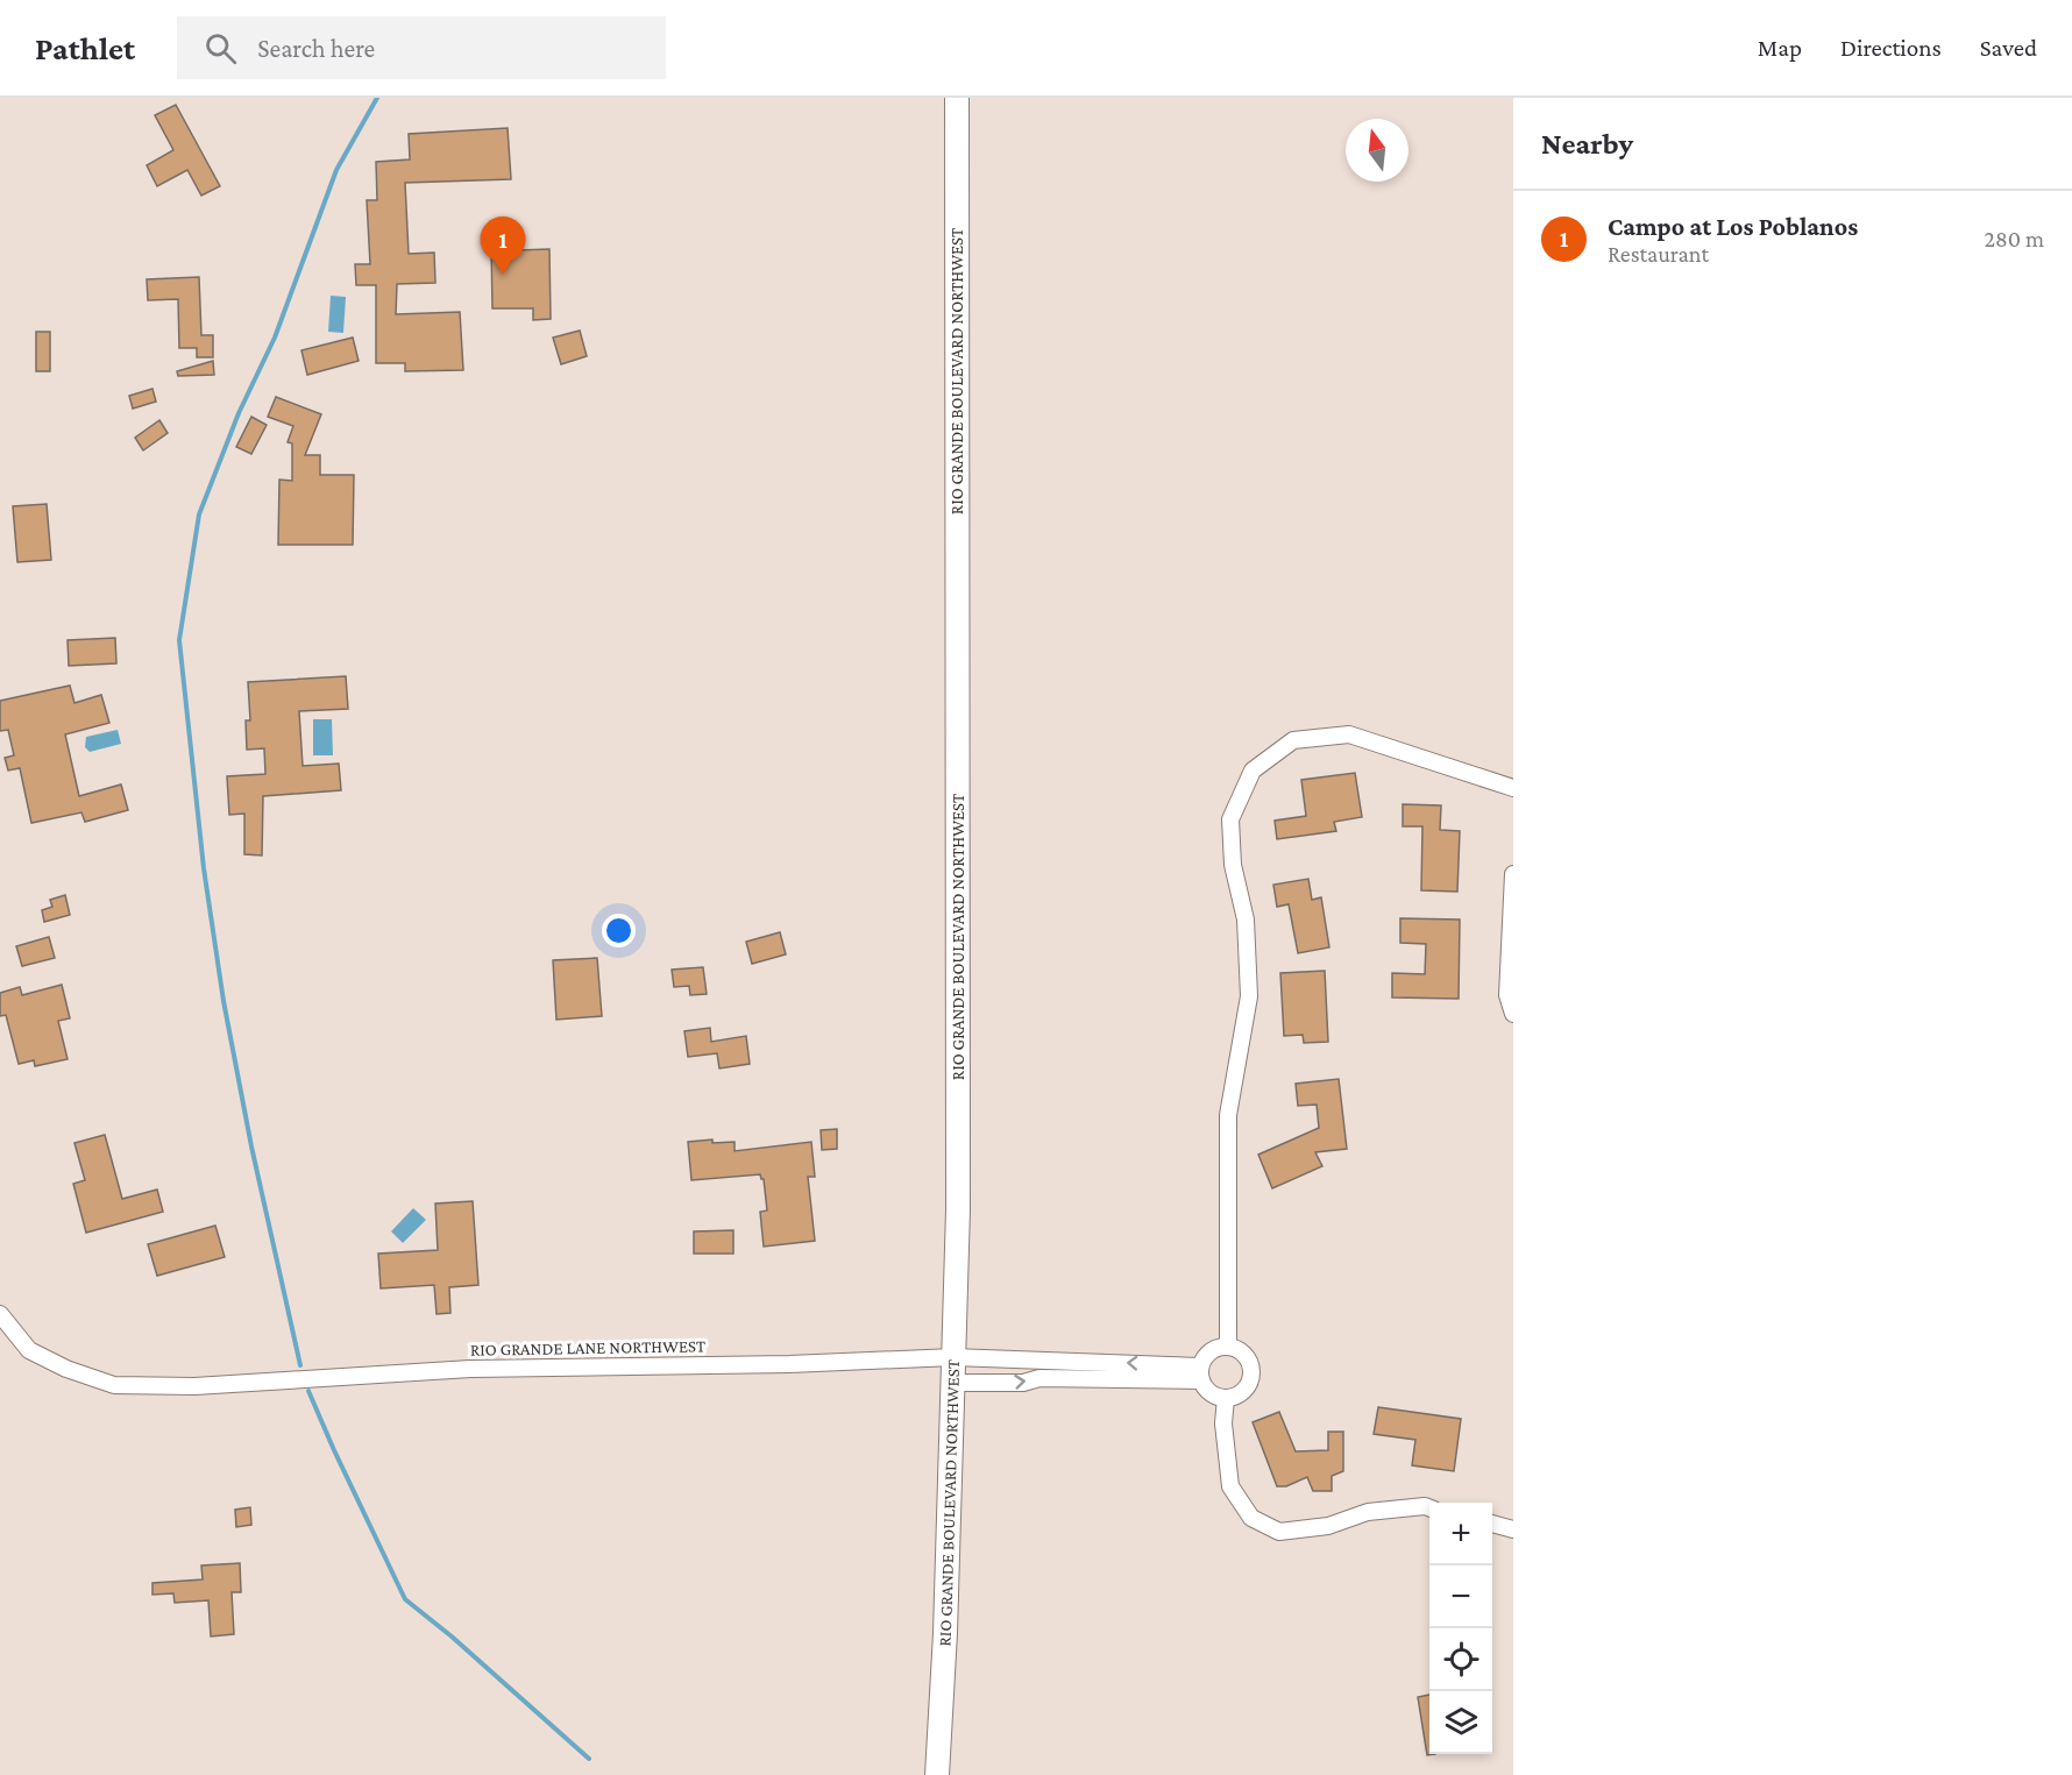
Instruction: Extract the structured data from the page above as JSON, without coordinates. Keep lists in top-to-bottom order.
{
  "streets": {
    "street": ["RIO GRANDE BOULEVARD NORTHWEST", "RIO GRANDE LANE NORTHWEST"]
  },
  "crossings": [
    ["RIO GRANDE BOULEVARD NORTHWEST", "RIO GRANDE LANE NORTHWEST"]
  ],
  "north": "top",
  "page": {
    "header": "Pathlet",
    "search": "Search here",
    "nav": ["Map", "Directions", "Saved"],
    "heading": "Nearby",
    "list": [
      {
        "mark": "1",
        "name": "Campo at Los Poblanos",
        "note": "Restaurant",
        "value": "280 m"
      }
    ],
    "pins": "1",
    "map_buttons": ["+", "−"]
  }
}
